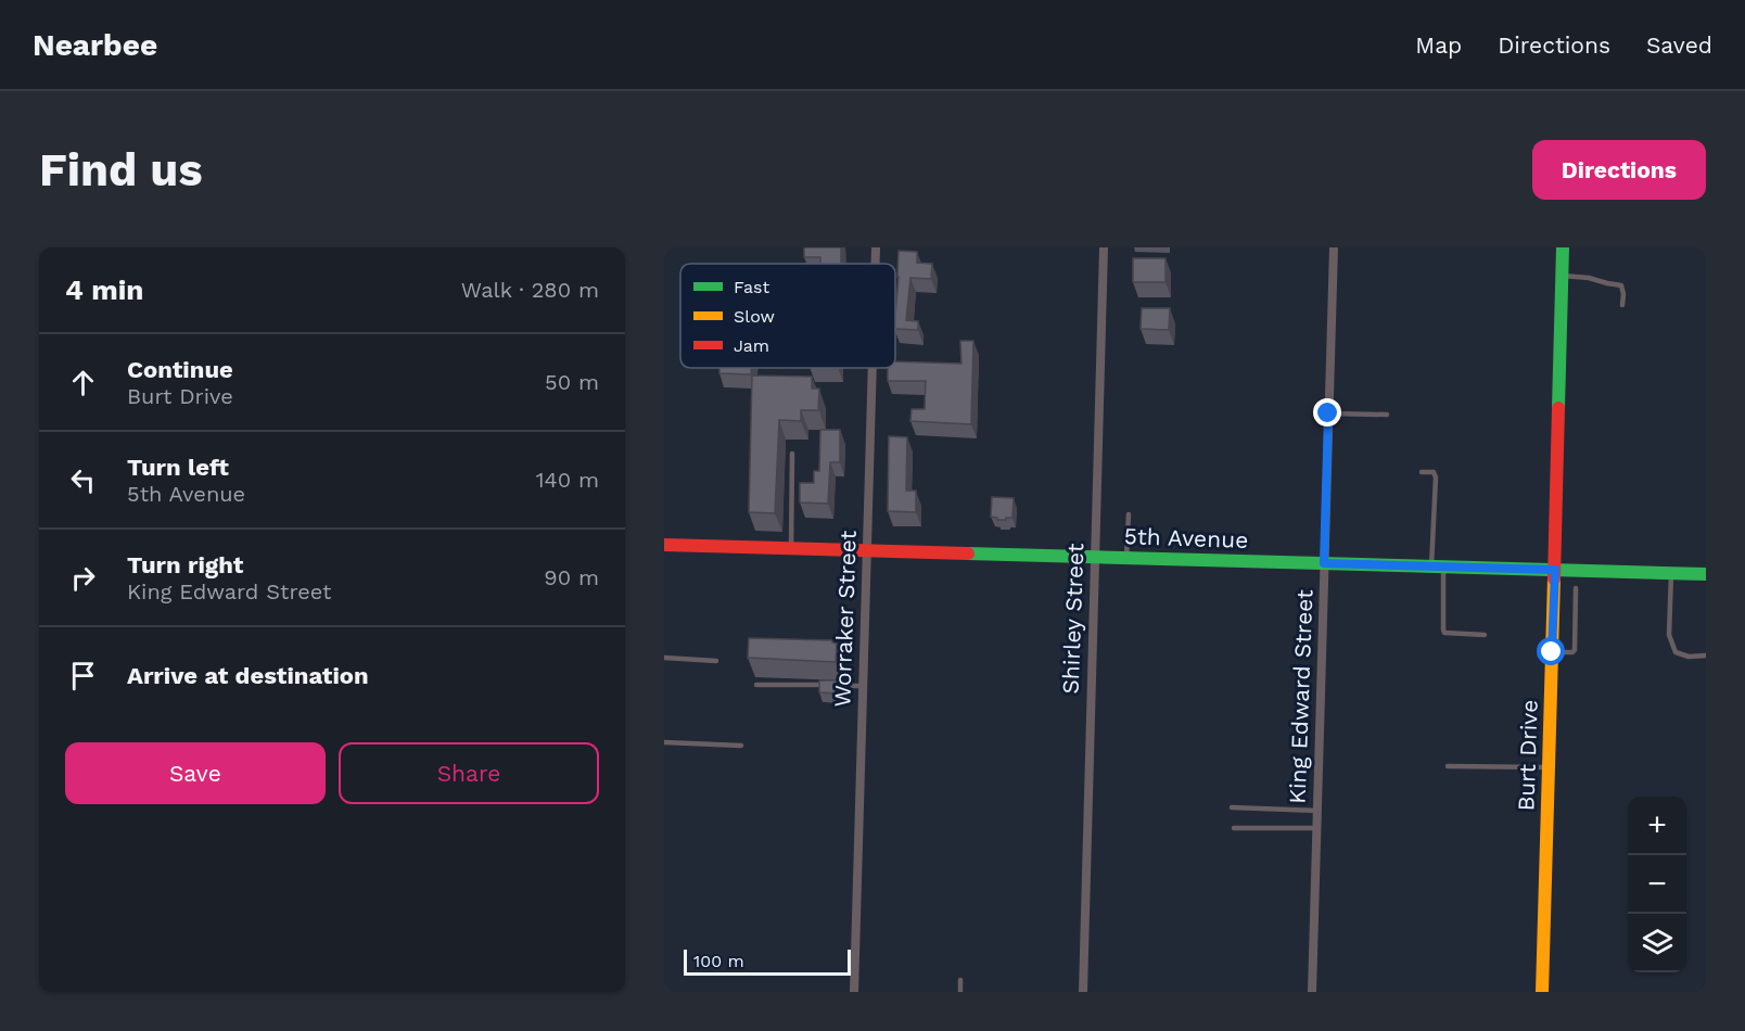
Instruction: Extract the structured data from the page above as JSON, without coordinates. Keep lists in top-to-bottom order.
{
  "streets": {
    "street": [
      "5th Avenue",
      "Worraker Street",
      "Shirley Street",
      "King Edward Street",
      "Burt Drive"
    ]
  },
  "crossings": [
    ["5th Avenue", "Worraker Street"],
    ["5th Avenue", "Shirley Street"],
    ["5th Avenue", "King Edward Street"],
    ["5th Avenue", "Burt Drive"]
  ],
  "legend": ["Fast", "Slow", "Jam"],
  "scale_bar": "100 m",
  "page": {
    "header": "Nearbee",
    "nav": ["Map", "Directions", "Saved"],
    "buttons": [
      "Directions",
      ["Save", "Share"]
    ],
    "title": "Find us",
    "heading": ["4 min", "Walk · 280 m"],
    "list": [
      ["Continue", "Burt Drive", "50 m"],
      ["Turn left", "5th Avenue", "140 m"],
      ["Turn right", "King Edward Street", "90 m"],
      "Arrive at destination"
    ],
    "map_buttons": ["+", "−"],
    "scale": "100 m"
  }
}
